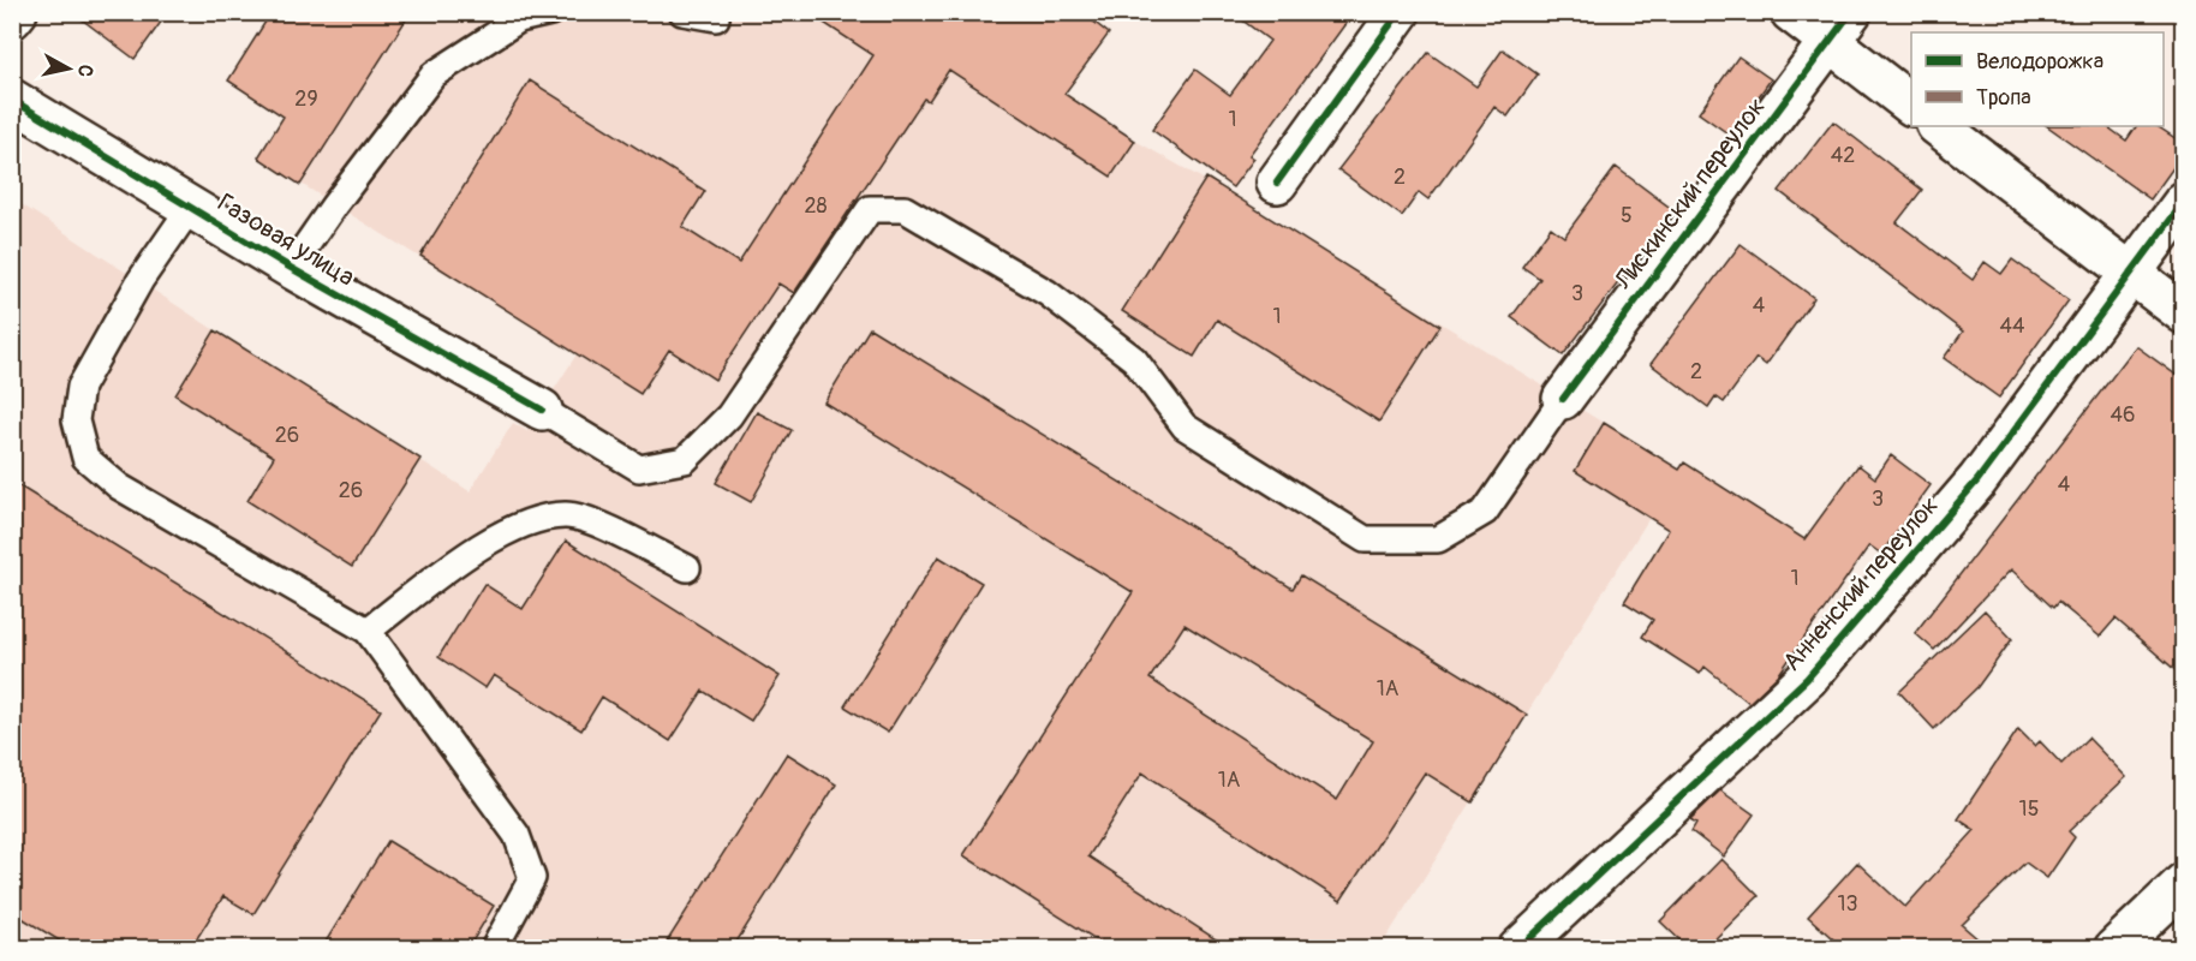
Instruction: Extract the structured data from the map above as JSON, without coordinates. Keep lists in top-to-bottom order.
{
  "streets": {
    "street": ["Лискинский переулок", "Газовая улица", "Анненский переулок"]
  },
  "house_numbers": [
    "29",
    "1",
    "42",
    "2",
    "28",
    "5",
    "3",
    "4",
    "1",
    "44",
    "2",
    "46",
    "26",
    "4",
    "26",
    "3",
    "1",
    "1А",
    "1А",
    "15",
    "13"
  ],
  "legend": ["Велодорожка", "Тропа"],
  "north": "right"
}
